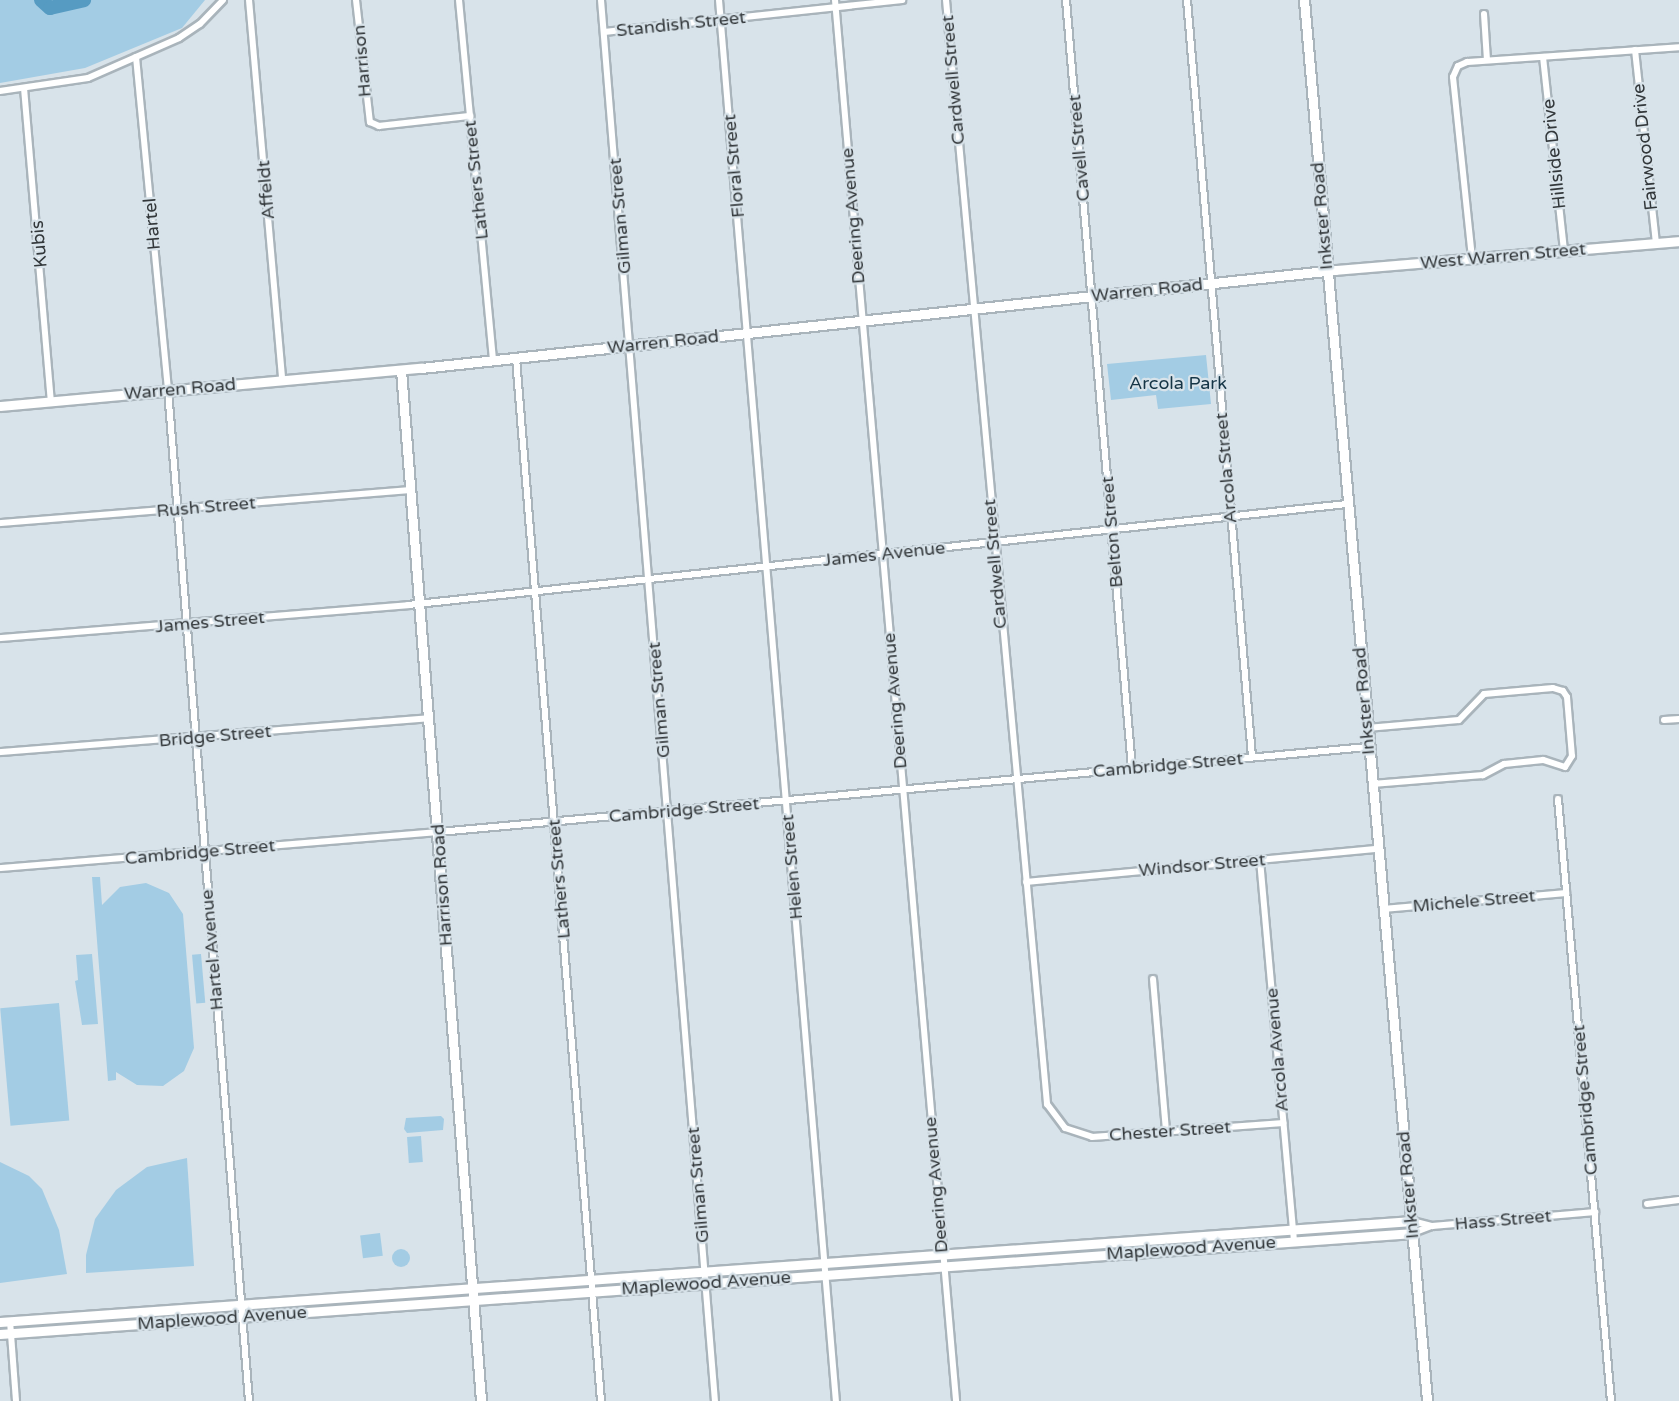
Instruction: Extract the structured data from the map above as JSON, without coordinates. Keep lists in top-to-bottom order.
{
  "streets": {
    "street": [
      "Standish Street",
      "Harrison",
      "Cardwell Street",
      "Fairwood Drive",
      "Cavell Street",
      "Hillside Drive",
      "Floral Street",
      "Lathers Street",
      "Affeldt",
      "Gilman Street",
      "Deering Avenue",
      "Inkster Road",
      "Hartel",
      "Kubis",
      "West Warren Street",
      "Warren Road",
      "Arcola Street",
      "Rush Street",
      "Belton Street",
      "James Avenue",
      "James Street",
      "Bridge Street",
      "Cambridge Street",
      "Windsor Street",
      "Helen Street",
      "Harrison Road",
      "Michele Street",
      "Hartel Avenue",
      "Arcola Avenue",
      "Chester Street",
      "Hass Street",
      "Maplewood Avenue"
    ]
  },
  "crossings": [
    ["Standish Street", "Floral Street"],
    ["Standish Street", "Gilman Street"],
    ["Standish Street", "Deering Avenue"],
    ["Harrison", "Lathers Street"],
    ["Cardwell Street", "Warren Road"],
    ["Cardwell Street", "James Avenue"],
    ["Cardwell Street", "Cambridge Street"],
    ["Cardwell Street", "Windsor Street"],
    ["Cardwell Street", "Chester Street"],
    ["Fairwood Drive", "West Warren Street"],
    ["Cavell Street", "Warren Road"],
    ["Cavell Street", "Belton Street"],
    ["Hillside Drive", "West Warren Street"],
    ["Floral Street", "Warren Road"],
    ["Floral Street", "Helen Street"],
    ["Lathers Street", "Warren Road"],
    ["Lathers Street", "James Avenue"],
    ["Lathers Street", "Cambridge Street"],
    ["Lathers Street", "Maplewood Avenue"],
    ["Affeldt", "Warren Road"],
    ["Gilman Street", "Warren Road"],
    ["Gilman Street", "James Avenue"],
    ["Gilman Street", "Cambridge Street"],
    ["Gilman Street", "Maplewood Avenue"],
    ["Deering Avenue", "Warren Road"],
    ["Deering Avenue", "James Avenue"],
    ["Deering Avenue", "Cambridge Street"],
    ["Deering Avenue", "Maplewood Avenue"],
    ["Inkster Road", "West Warren Street"],
    ["Inkster Road", "Warren Road"],
    ["Inkster Road", "James Avenue"],
    ["Inkster Road", "Cambridge Street"],
    ["Inkster Road", "Windsor Street"],
    ["Inkster Road", "Michele Street"],
    ["Inkster Road", "Hass Street"],
    ["Inkster Road", "Maplewood Avenue"],
    ["Hartel", "Warren Road"],
    ["Hartel", "Hartel Avenue"],
    ["Kubis", "Warren Road"],
    ["West Warren Street", "Warren Road"],
    ["Warren Road", "Arcola Street"],
    ["Warren Road", "Belton Street"],
    ["Warren Road", "Helen Street"],
    ["Warren Road", "Harrison Road"],
    ["Warren Road", "Hartel Avenue"],
    ["Arcola Street", "James Avenue"],
    ["Arcola Street", "Cambridge Street"],
    ["Rush Street", "Harrison Road"],
    ["Rush Street", "Hartel Avenue"],
    ["Belton Street", "James Avenue"],
    ["Belton Street", "Cambridge Street"],
    ["James Avenue", "James Street"],
    ["James Avenue", "Helen Street"],
    ["James Avenue", "Harrison Road"],
    ["James Street", "Harrison Road"],
    ["James Street", "Hartel Avenue"],
    ["Bridge Street", "Harrison Road"],
    ["Bridge Street", "Hartel Avenue"],
    ["Cambridge Street", "Helen Street"],
    ["Cambridge Street", "Harrison Road"],
    ["Cambridge Street", "Michele Street"],
    ["Cambridge Street", "Hartel Avenue"],
    ["Cambridge Street", "Hass Street"],
    ["Windsor Street", "Arcola Avenue"],
    ["Helen Street", "Maplewood Avenue"],
    ["Harrison Road", "Maplewood Avenue"],
    ["Hartel Avenue", "Maplewood Avenue"],
    ["Arcola Avenue", "Chester Street"],
    ["Arcola Avenue", "Maplewood Avenue"],
    ["Hass Street", "Maplewood Avenue"]
  ],
  "parks": ["Arcola Park"]
}
